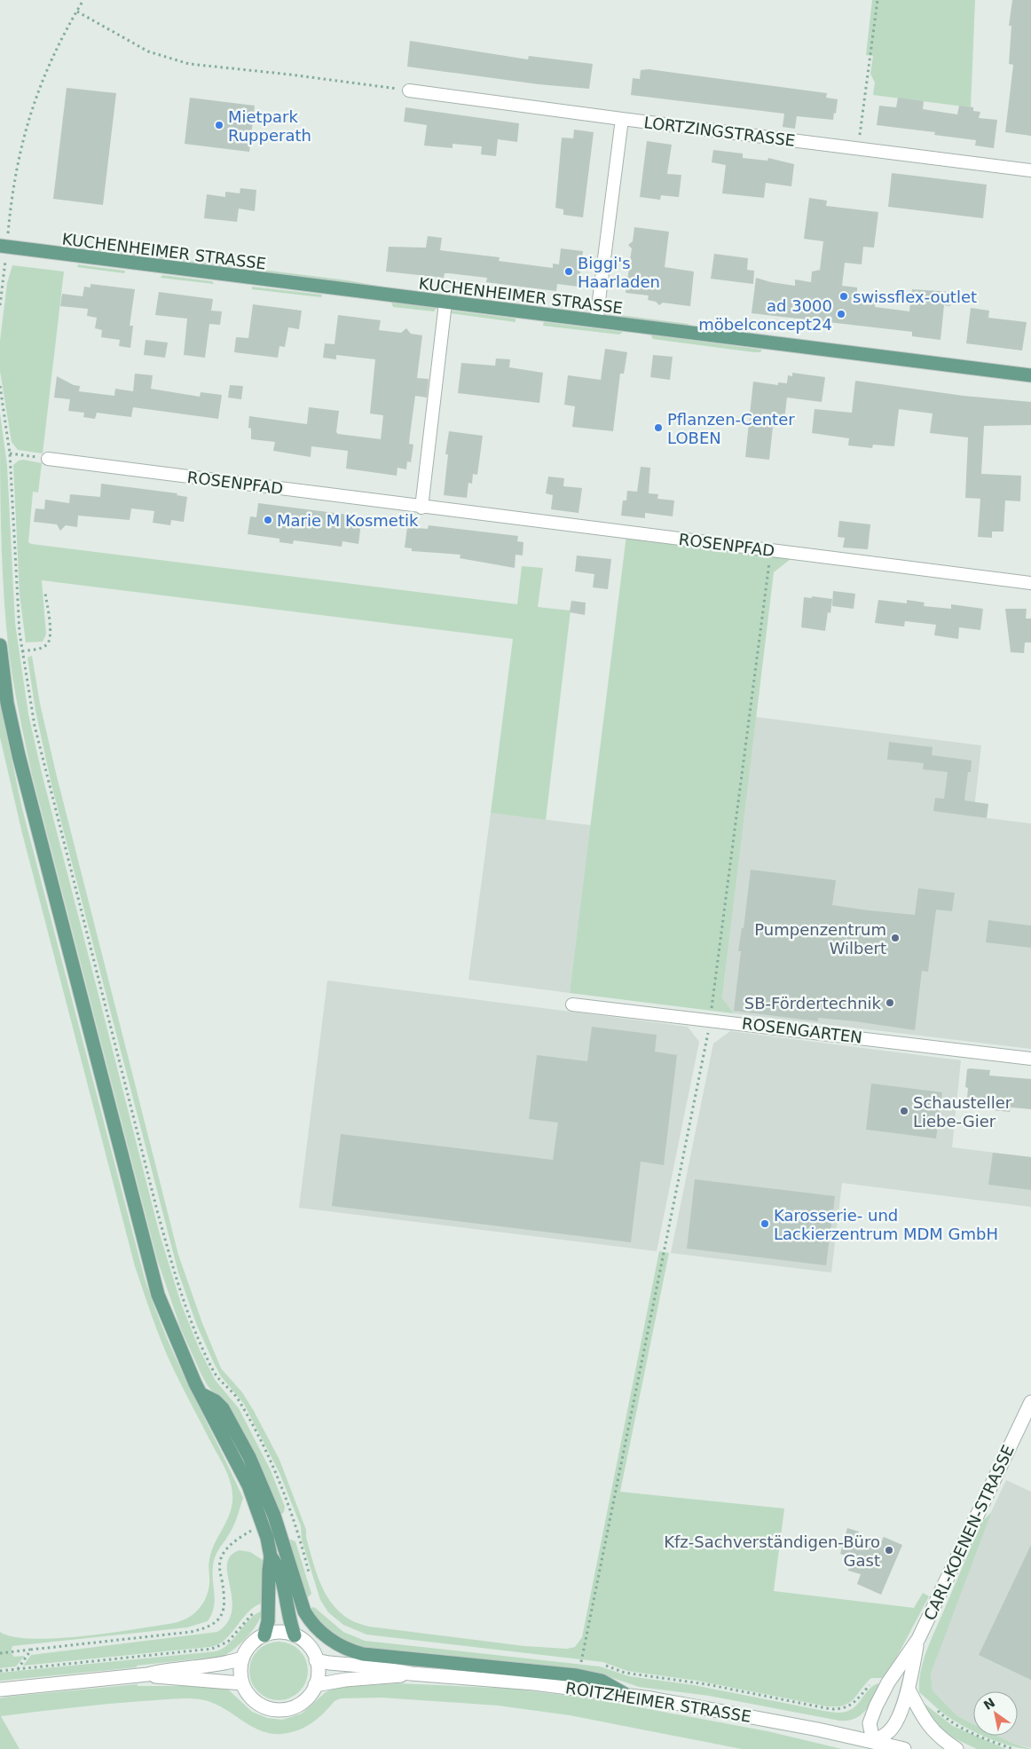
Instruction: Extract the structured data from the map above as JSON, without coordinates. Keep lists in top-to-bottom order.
{
  "streets": {
    "main road": ["KUCHENHEIMER STRASSE"],
    "street": [
      "LORTZINGSTRASSE",
      "ROSENPFAD",
      "ROSENGARTEN",
      "CARL-KOENEN-STRASSE",
      "ROITZHEIMER STRASSE"
    ]
  },
  "crossings": [
    ["CARL-KOENEN-STRASSE", "ROITZHEIMER STRASSE"]
  ],
  "places": [
    "Mietpark Rupperath",
    "Biggi's Haarladen",
    "swissflex-outlet",
    "ad 3000 möbelconcept24",
    "Pflanzen-Center LOBEN",
    "Marie M Kosmetik",
    "Pumpenzentrum Wilbert",
    "SB-Fördertechnik",
    "Schausteller Liebe-Gier",
    "Karosserie- und Lackierzentrum MDM GmbH",
    "Kfz-Sachverständigen-Büro Gast"
  ],
  "north": "top left"
}
